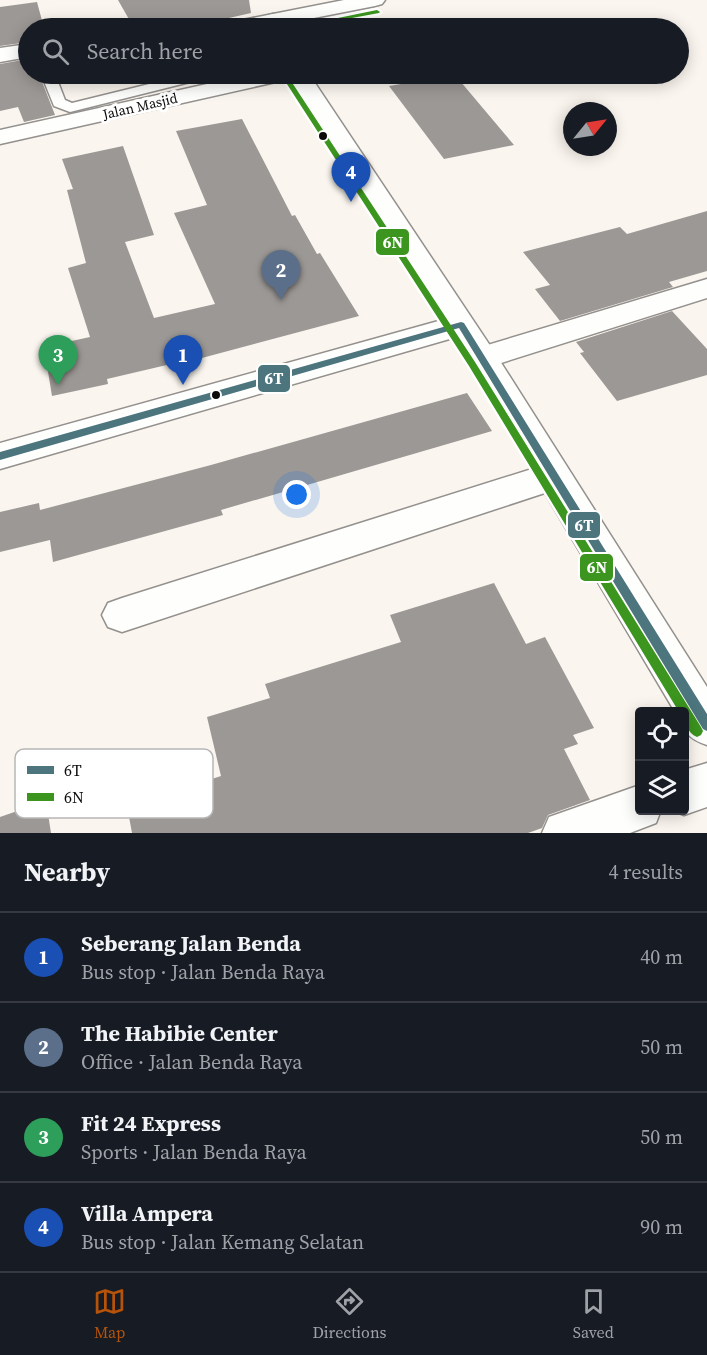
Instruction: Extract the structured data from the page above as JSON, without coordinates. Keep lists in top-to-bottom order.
{
  "streets": {
    "street": ["Jalan Masjid"]
  },
  "lines": ["transit line 6N", "transit line 6T"],
  "legend": ["6T", "6N"],
  "north": "top right",
  "page": {
    "search": "Search here",
    "pins": [
      "4",
      "2",
      "1",
      "3"
    ],
    "heading": ["Nearby", "4 results"],
    "list": [
      {
        "mark": "1",
        "name": "Seberang Jalan Benda",
        "note": "Bus stop · Jalan Benda Raya",
        "value": "40 m"
      },
      {
        "mark": "2",
        "name": "The Habibie Center",
        "note": "Office · Jalan Benda Raya",
        "value": "50 m"
      },
      {
        "mark": "3",
        "name": "Fit 24 Express",
        "note": "Sports · Jalan Benda Raya",
        "value": "50 m"
      },
      {
        "mark": "4",
        "name": "Villa Ampera",
        "note": "Bus stop · Jalan Kemang Selatan",
        "value": "90 m"
      }
    ],
    "nav": ["Map", "Directions", "Saved"]
  }
}
